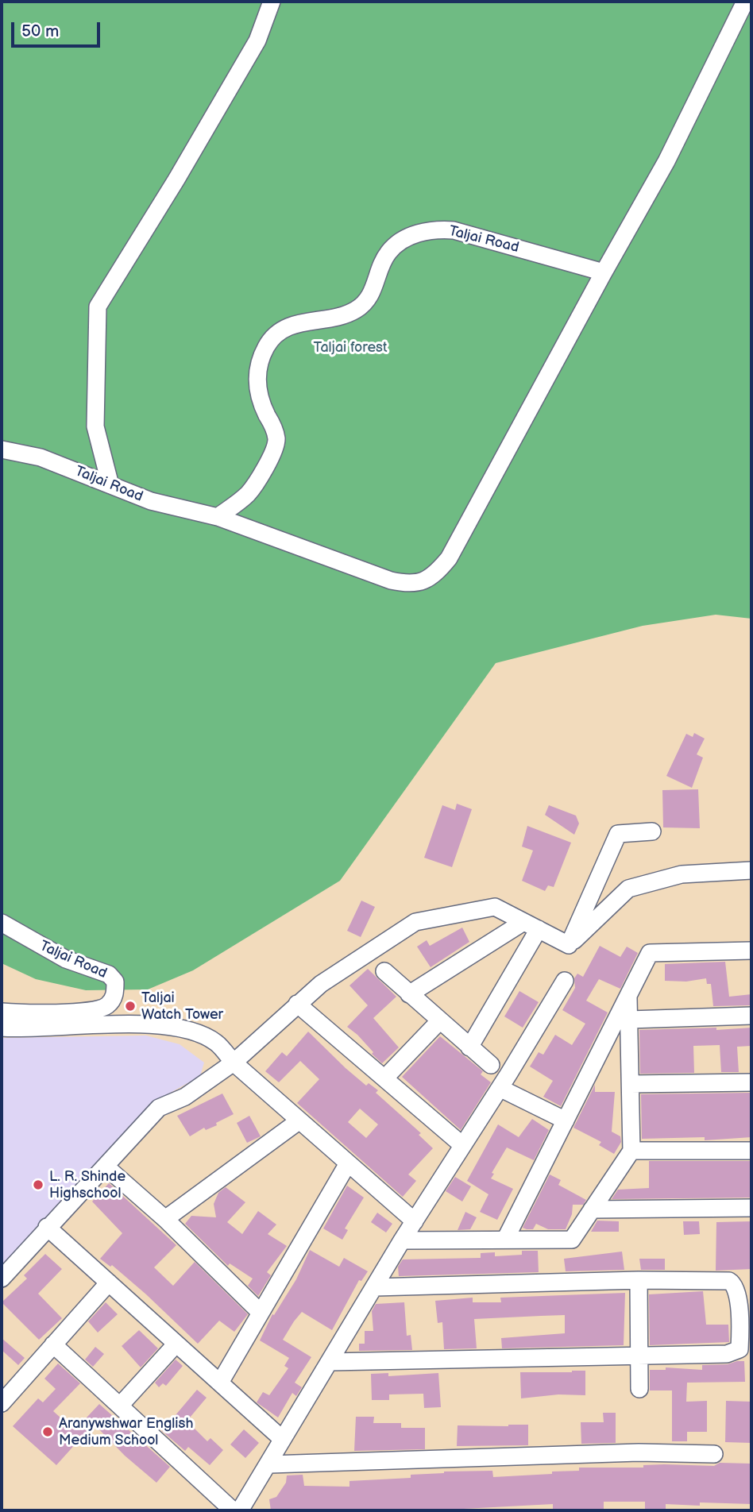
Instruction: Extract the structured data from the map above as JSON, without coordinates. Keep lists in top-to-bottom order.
{
  "streets": {
    "street": ["Taljai Road"]
  },
  "parks": ["Taljai forest"],
  "places": ["Taljai Watch Tower", "L. R. Shinde Highschool", "Aranywshwar English Medium School"],
  "scale_bar": "50 m"
}
